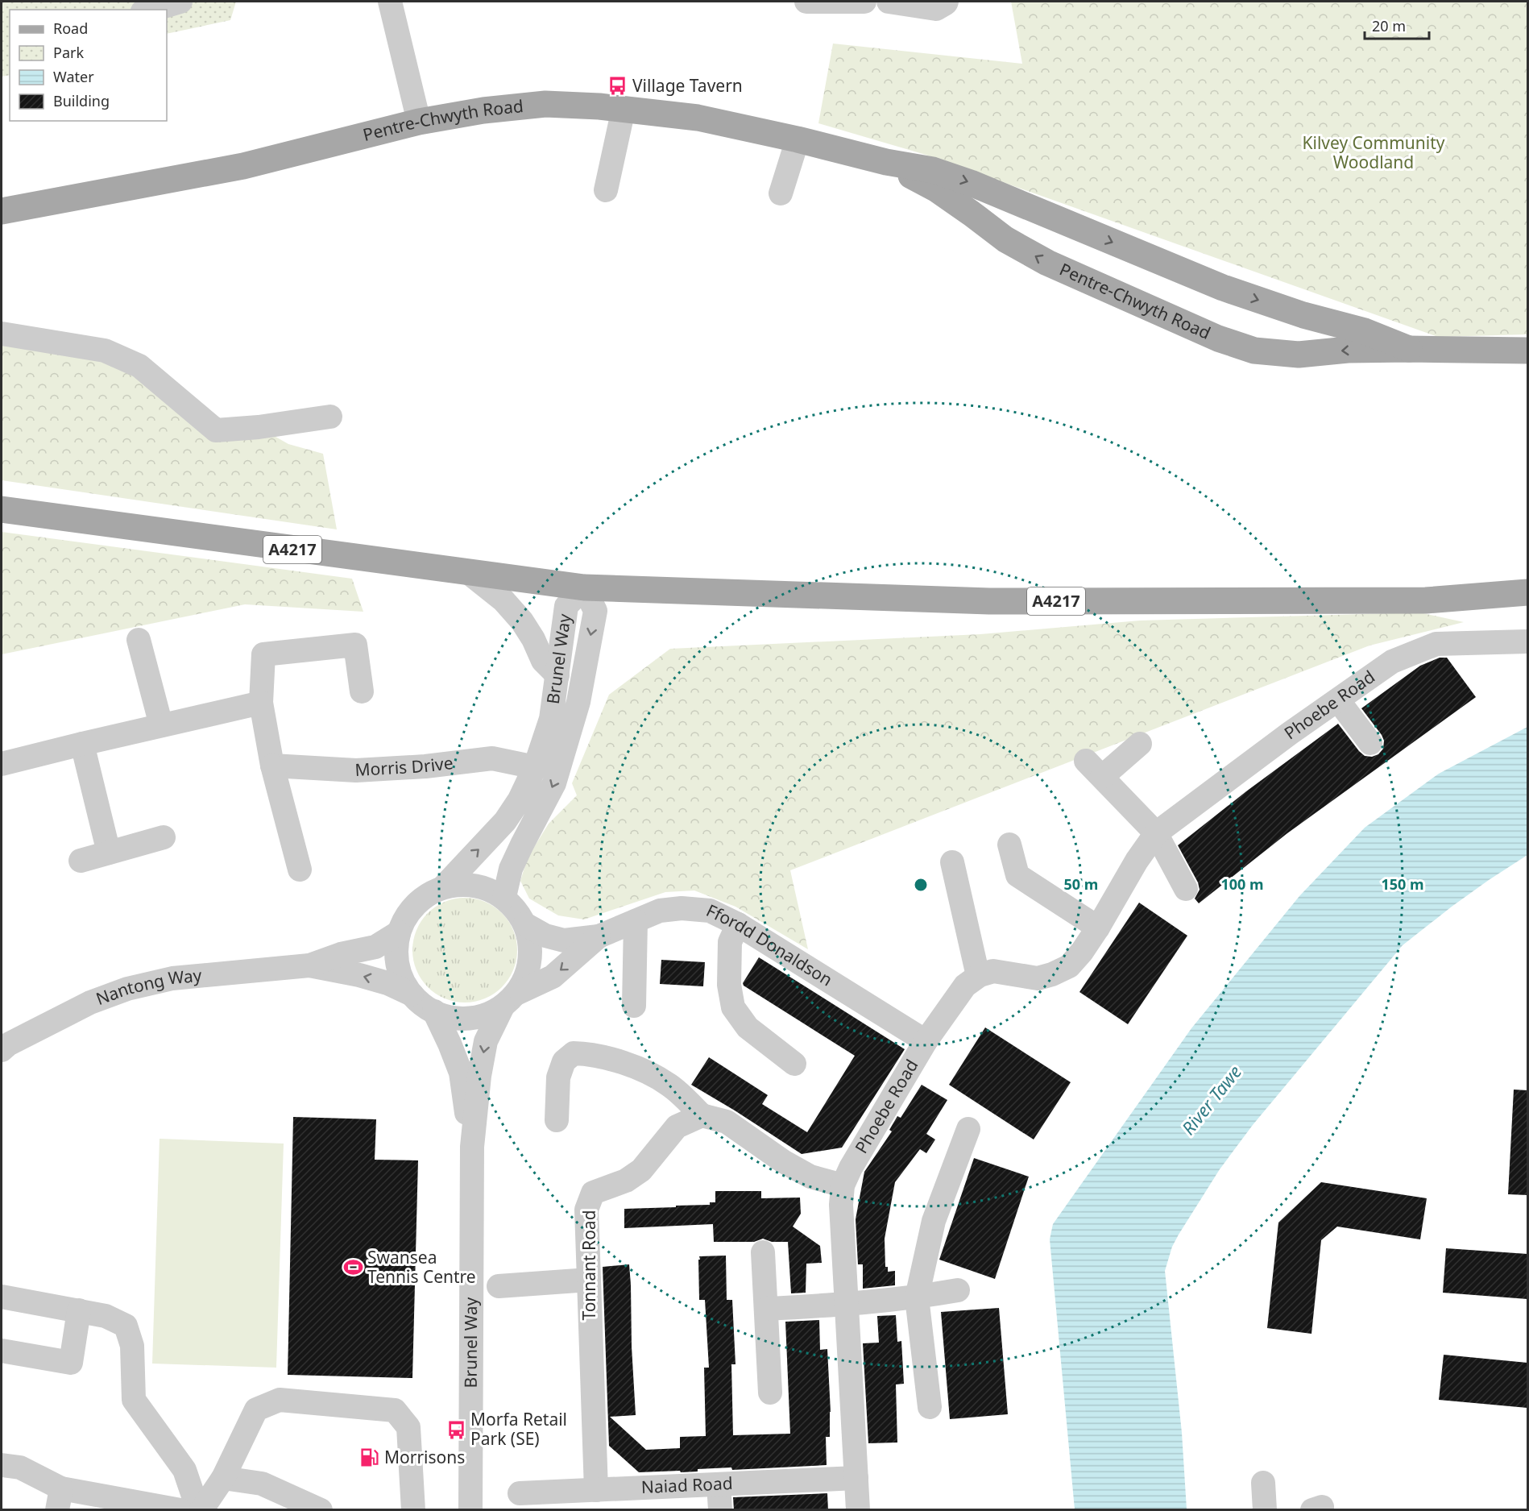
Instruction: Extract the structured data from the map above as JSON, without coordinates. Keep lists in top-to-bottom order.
{
  "streets": {
    "main road": ["Pentre-Chwyth Road", "A4217"],
    "street": [
      "Brunel Way",
      "Phoebe Road",
      "Morris Drive",
      "Ffordd Donaldson",
      "Nantong Way",
      "Tonnant Road",
      "Naiad Road"
    ]
  },
  "crossings": [
    ["A4217", "Brunel Way"],
    ["Brunel Way", "Morris Drive"],
    ["Brunel Way", "Ffordd Donaldson"],
    ["Brunel Way", "Nantong Way"],
    ["Phoebe Road", "Ffordd Donaldson"],
    ["Phoebe Road", "Naiad Road"],
    ["Ffordd Donaldson", "Nantong Way"],
    ["Tonnant Road", "Naiad Road"]
  ],
  "water": ["River Tawe"],
  "parks": ["Kilvey Community Woodland"],
  "places": {
    "bus stop": ["Village Tavern", "Morfa Retail Park (SE)"],
    "sports": ["Swansea Tennis Centre"],
    "fuel station": ["Morrisons"]
  },
  "legend": [
    "Road",
    "Park",
    "Water",
    "Building"
  ],
  "scale_bar": "20 m",
  "rings": ["50 m", "100 m", "150 m"]
}
